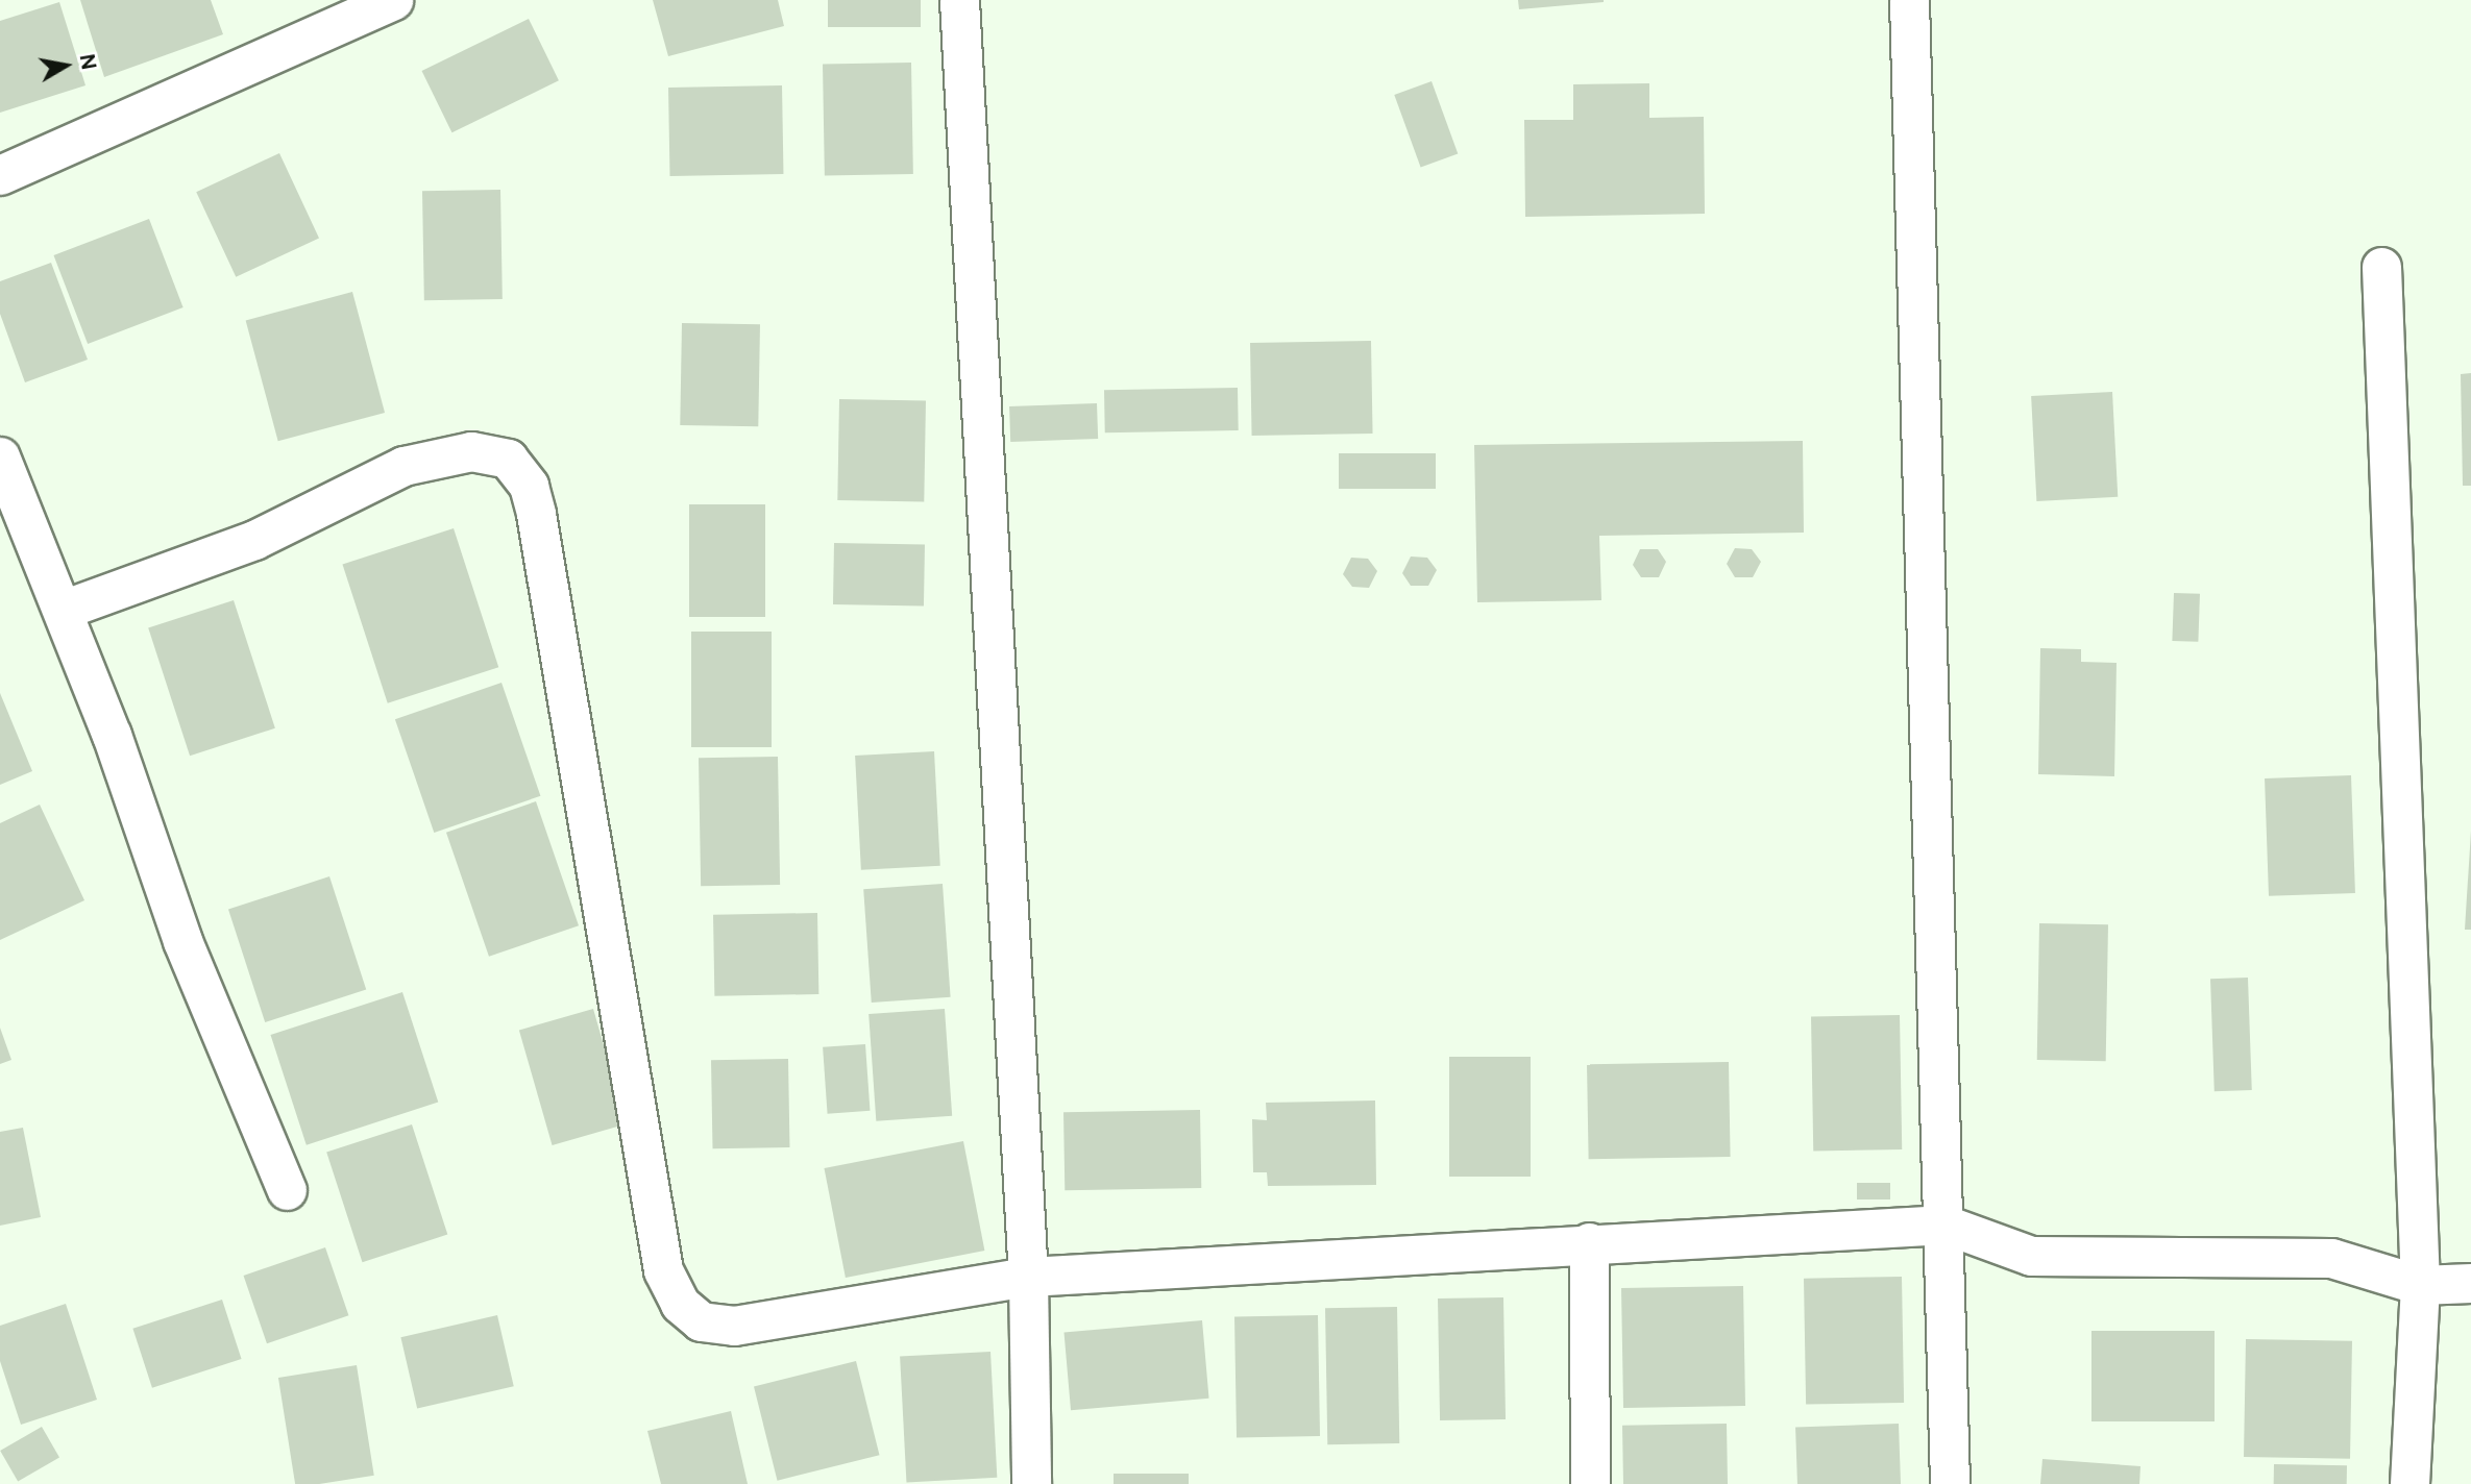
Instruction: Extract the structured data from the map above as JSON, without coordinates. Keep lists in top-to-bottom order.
{
  "north": "right"
}
